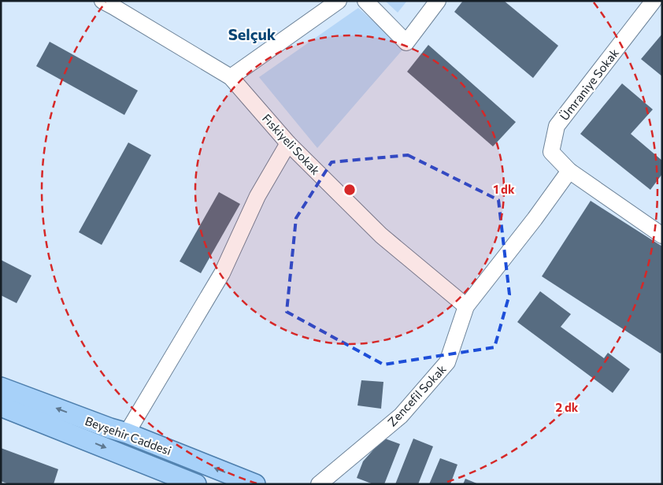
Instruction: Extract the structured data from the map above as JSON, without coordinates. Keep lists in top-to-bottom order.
{
  "streets": {
    "main road": ["Beyşehir Caddesi"],
    "street": ["Ümraniye Sokak", "Fıskiyeli Sokak", "Zencefil Sokak"]
  },
  "crossings": [
    ["Ümraniye Sokak", "Zencefil Sokak"],
    ["Fıskiyeli Sokak", "Zencefil Sokak"]
  ],
  "districts": ["Selçuk"],
  "rings": ["1 dk", "2 dk"]
}
